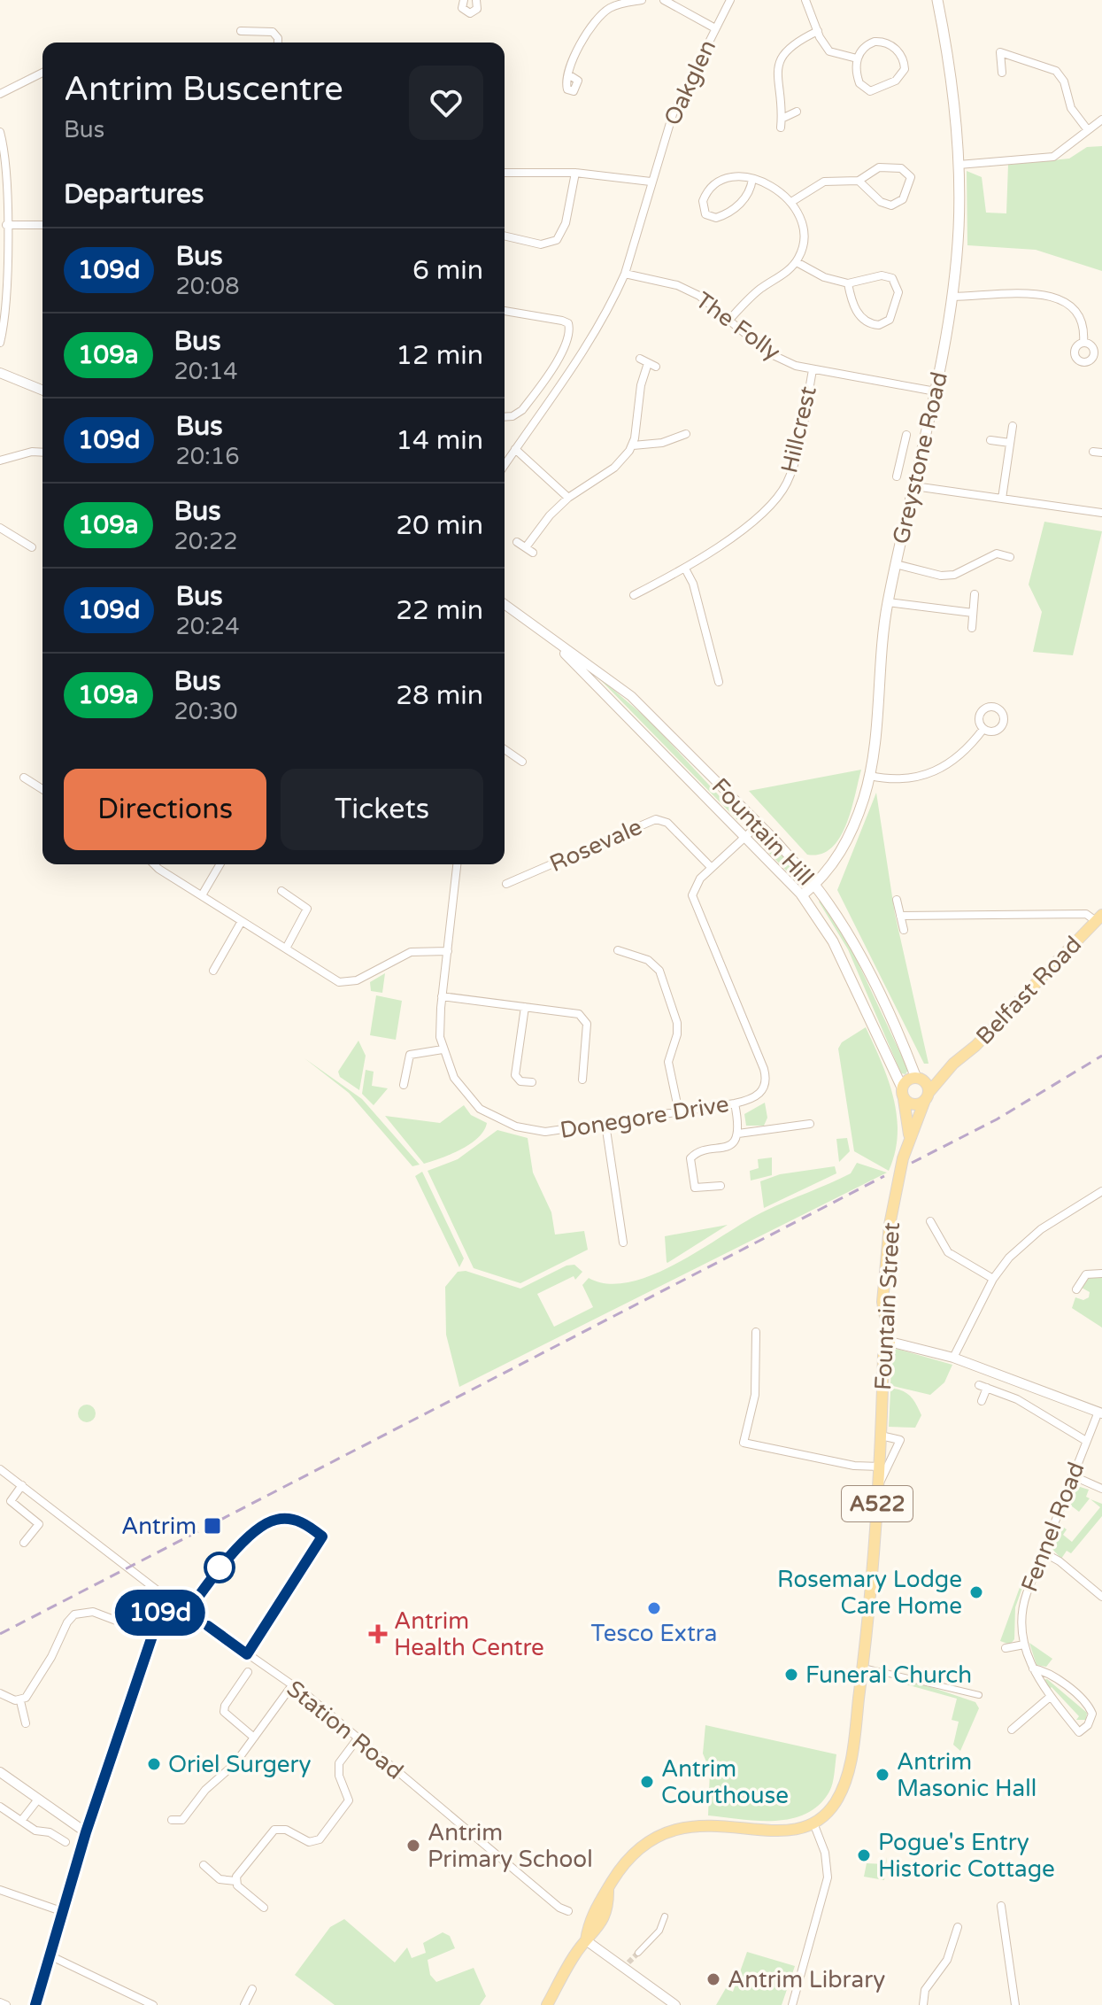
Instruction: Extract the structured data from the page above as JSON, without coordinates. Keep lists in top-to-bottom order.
{
  "streets": {
    "main road": [
      "Greystone Road",
      "Fountain Hill",
      "Belfast Road",
      "Fountain Street",
      "A522"
    ],
    "street": [
      "Oakglen",
      "The Folly",
      "Hillcrest",
      "Rosevale",
      "Donegore Drive",
      "Fennel Road",
      "Station Road"
    ]
  },
  "crossings": [
    ["The Folly", "Hillcrest"],
    ["The Folly", "Greystone Road"],
    ["Greystone Road", "Fountain Hill"],
    ["Fountain Hill", "Belfast Road"],
    ["Fountain Hill", "Donegore Drive"],
    ["Fountain Hill", "Fountain Street"],
    ["Fountain Hill", "A522"],
    ["Rosevale", "Donegore Drive"],
    ["Belfast Road", "Fountain Street"],
    ["Belfast Road", "A522"],
    ["Fountain Street", "A522"]
  ],
  "places": {
    "transit": ["Antrim"],
    "other": [
      "Rosemary Lodge Care Home",
      "Tesco Extra",
      "Funeral Church",
      "Oriel Surgery",
      "Antrim Masonic Hall",
      "Antrim Courthouse",
      "Antrim Primary School",
      "Pogue's Entry Historic Cottage",
      "Antrim Library"
    ],
    "health": ["Antrim Health Centre"]
  },
  "lines": ["bus line 109d"],
  "page": {
    "on_map": "109d",
    "heading": [
      ["Antrim Buscentre", "Bus"],
      "Departures"
    ],
    "list": [
      {
        "mark": "109d",
        "name": "Bus",
        "note": "20:08",
        "value": "6 min"
      },
      {
        "mark": "109a",
        "name": "Bus",
        "note": "20:14",
        "value": "12 min"
      },
      {
        "mark": "109d",
        "name": "Bus",
        "note": "20:16",
        "value": "14 min"
      },
      {
        "mark": "109a",
        "name": "Bus",
        "note": "20:22",
        "value": "20 min"
      },
      {
        "mark": "109d",
        "name": "Bus",
        "note": "20:24",
        "value": "22 min"
      },
      {
        "mark": "109a",
        "name": "Bus",
        "note": "20:30",
        "value": "28 min"
      }
    ],
    "buttons": ["Directions", "Tickets"]
  }
}
